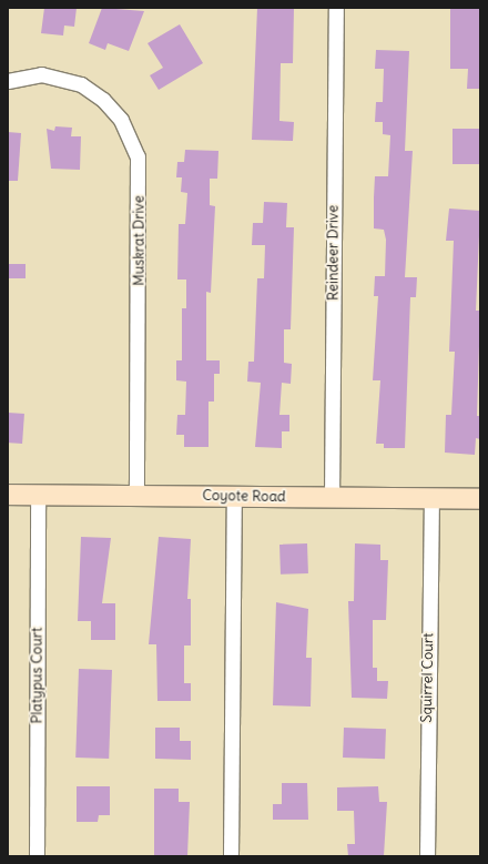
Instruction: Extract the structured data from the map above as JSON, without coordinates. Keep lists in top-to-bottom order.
{
  "streets": {
    "street": [
      "Muskrat Drive",
      "Reindeer Drive",
      "Coyote Road",
      "Platypus Court",
      "Squirrel Court"
    ]
  },
  "crossings": [
    ["Muskrat Drive", "Coyote Road"],
    ["Reindeer Drive", "Coyote Road"],
    ["Coyote Road", "Platypus Court"],
    ["Coyote Road", "Squirrel Court"]
  ]
}
